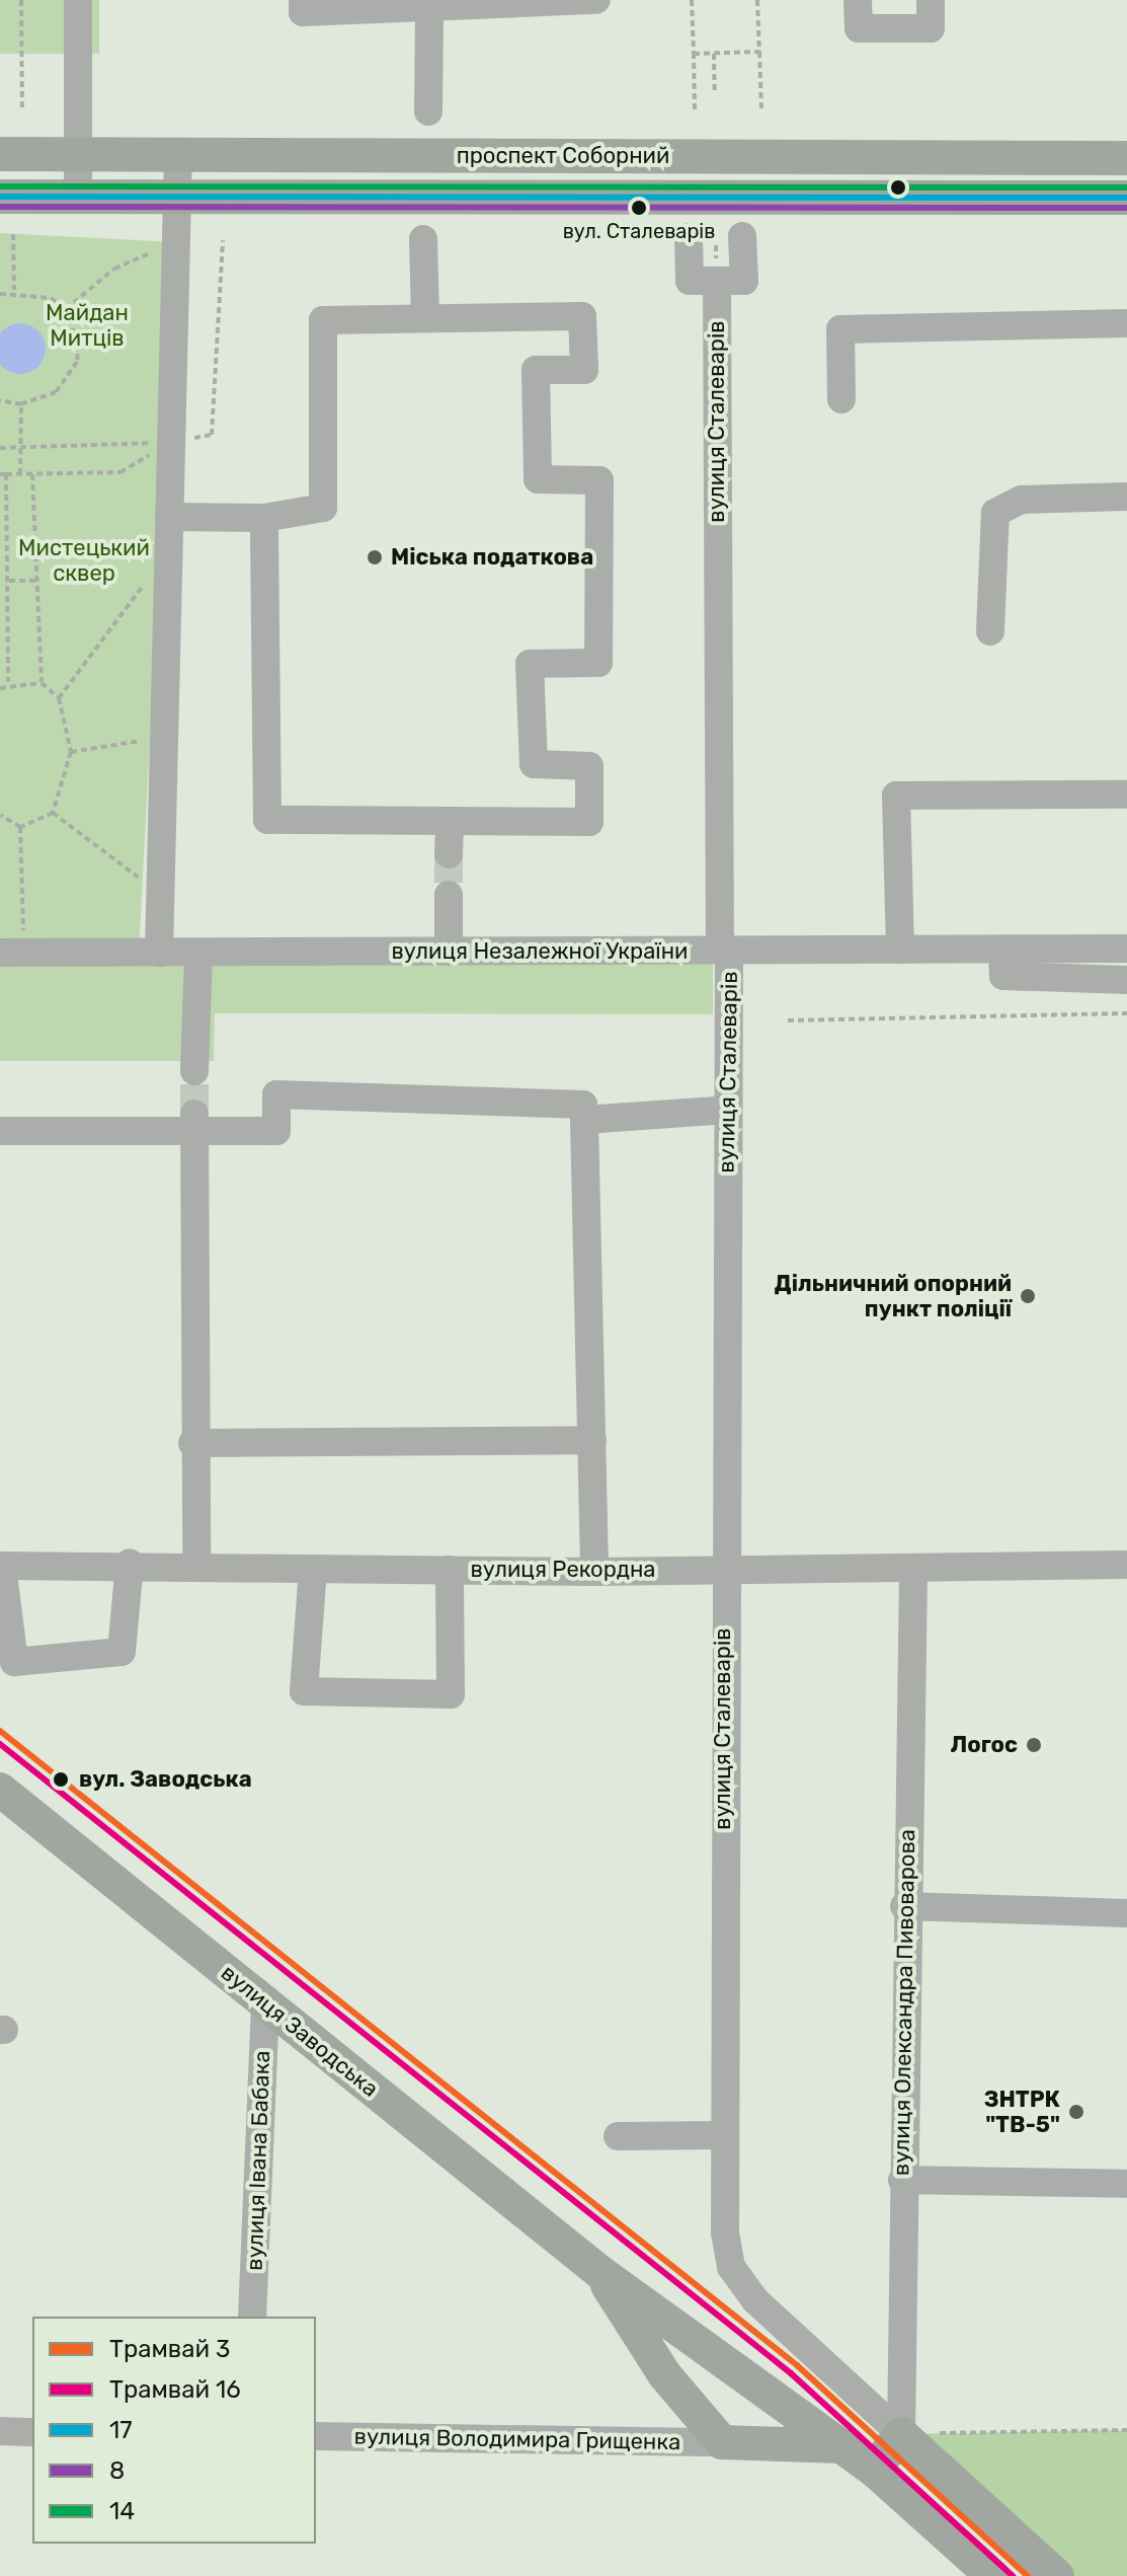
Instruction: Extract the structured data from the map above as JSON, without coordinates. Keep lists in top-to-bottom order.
{
  "streets": {
    "main road": ["проспект Соборний", "вулиця Заводська"],
    "street": [
      "вулиця Сталеварів",
      "вулиця Незалежної України",
      "вулиця Рекордна",
      "вулиця Олександра Пивоварова",
      "вулиця Івана Бабака",
      "вулиця Володимира Грищенка"
    ]
  },
  "crossings": [
    ["вулиця Сталеварів", "вулиця Незалежної України"],
    ["вулиця Сталеварів", "вулиця Рекордна"],
    ["вулиця Сталеварів", "вулиця Олександра Пивоварова"],
    ["вулиця Рекордна", "вулиця Олександра Пивоварова"],
    ["вулиця Заводська", "вулиця Івана Бабака"],
    ["вулиця Заводська", "вулиця Володимира Грищенка"]
  ],
  "parks": ["Майдан Митців", "Мистецький сквер"],
  "places": [
    "вул. Сталеварів",
    "Міська податкова",
    "Дільничний опорний пункт поліції",
    "Логос",
    "вул. Заводська",
    "ЗНТРК \"ТВ-5\""
  ],
  "lines": [
    "transit line 14",
    "transit line 17",
    "transit line 8",
    "tram line 3",
    "tram line 16"
  ],
  "legend": [
    "Трамвай 3",
    "Трамвай 16",
    "17",
    "8",
    "14"
  ]
}
